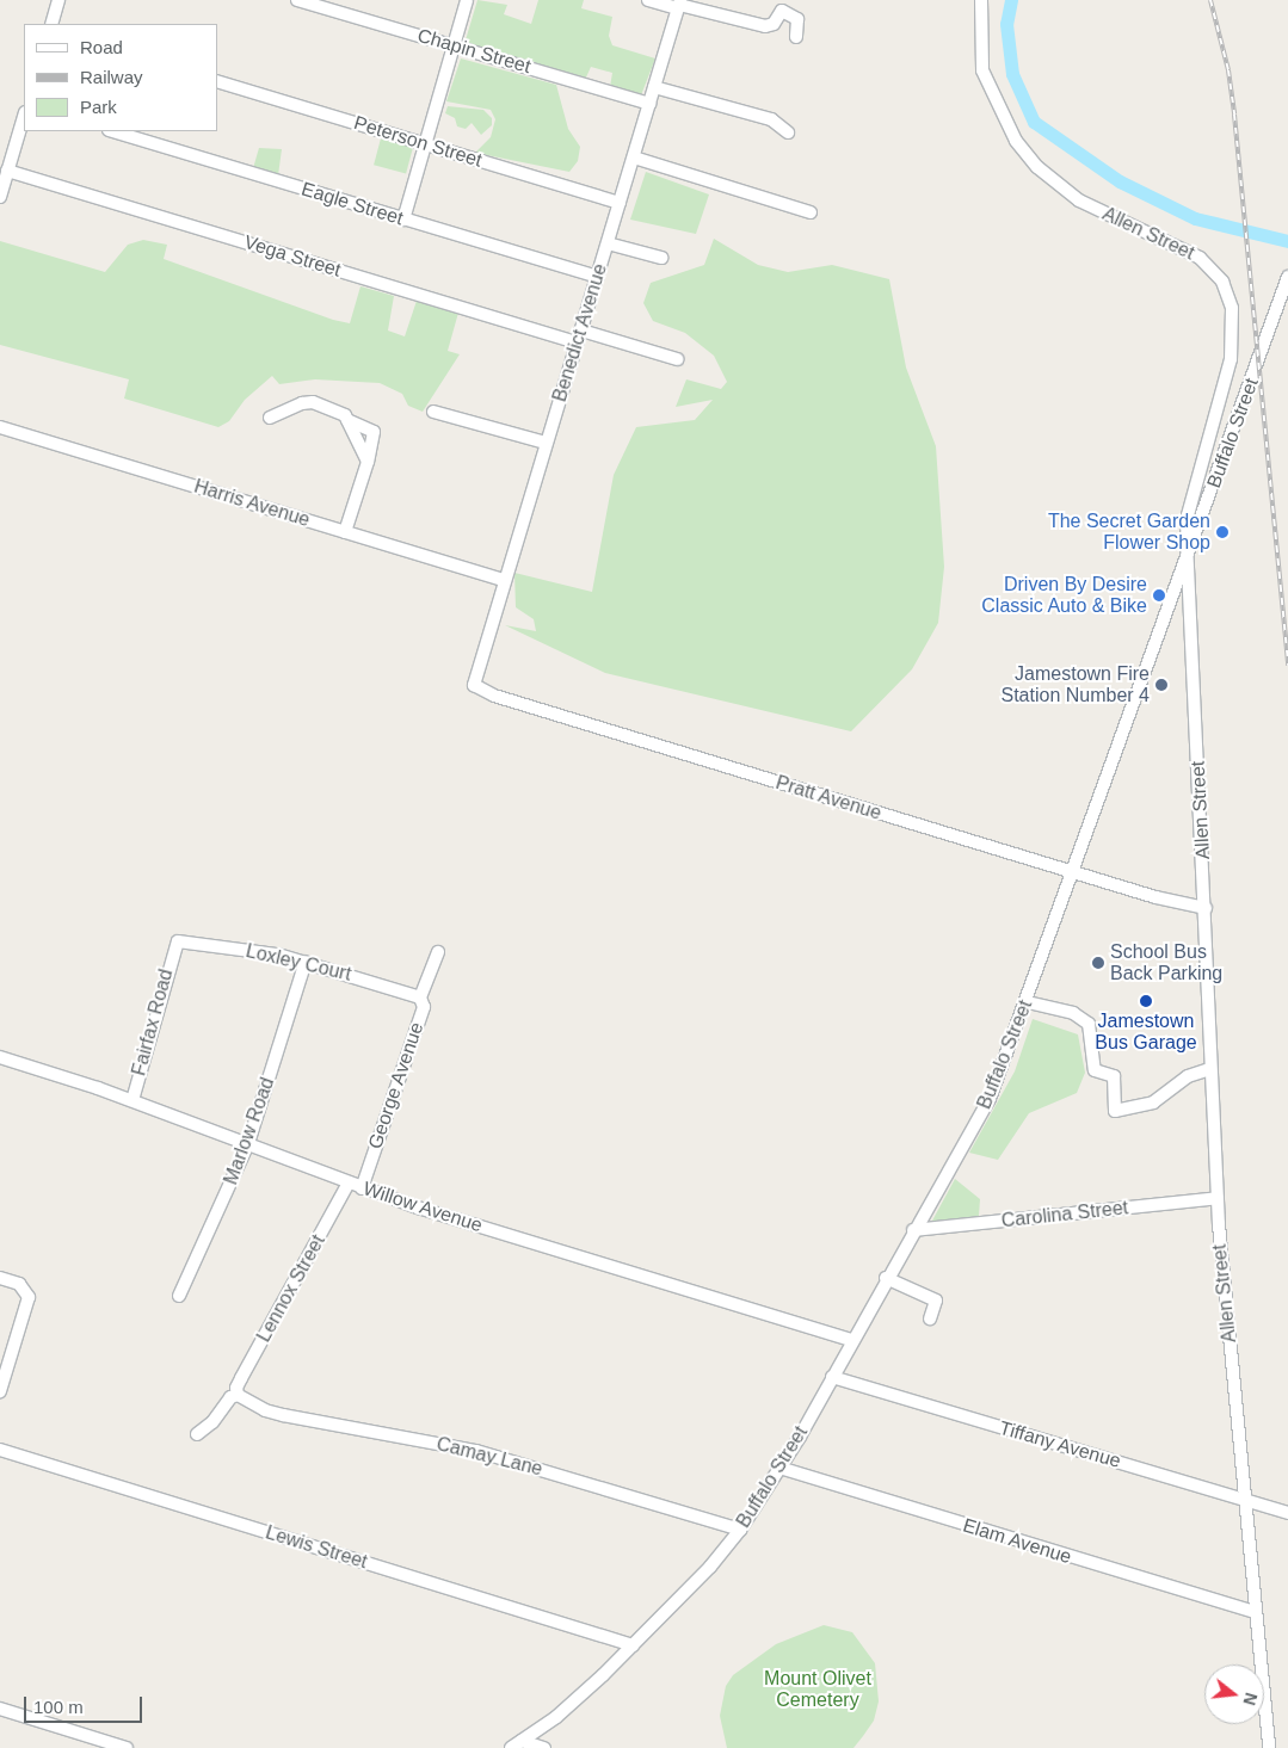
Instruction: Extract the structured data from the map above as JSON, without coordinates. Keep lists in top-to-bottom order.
{
  "streets": {
    "street": [
      "Chapin Street",
      "Peterson Street",
      "Eagle Street",
      "Allen Street",
      "Vega Street",
      "Benedict Avenue",
      "Buffalo Street",
      "Harris Avenue",
      "Pratt Avenue",
      "Loxley Court",
      "Fairfax Road",
      "George Avenue",
      "Marlow Road",
      "Willow Avenue",
      "Carolina Street",
      "Lennox Street",
      "Tiffany Avenue",
      "Camay Lane",
      "Elam Avenue",
      "Lewis Street"
    ]
  },
  "crossings": [
    ["Chapin Street", "Benedict Avenue"],
    ["Peterson Street", "Benedict Avenue"],
    ["Eagle Street", "Benedict Avenue"],
    ["Allen Street", "Buffalo Street"],
    ["Allen Street", "Pratt Avenue"],
    ["Allen Street", "Carolina Street"],
    ["Allen Street", "Tiffany Avenue"],
    ["Allen Street", "Elam Avenue"],
    ["Vega Street", "Benedict Avenue"],
    ["Benedict Avenue", "Harris Avenue"],
    ["Benedict Avenue", "Pratt Avenue"],
    ["Buffalo Street", "Pratt Avenue"],
    ["Buffalo Street", "Willow Avenue"],
    ["Buffalo Street", "Carolina Street"],
    ["Buffalo Street", "Tiffany Avenue"],
    ["Buffalo Street", "Camay Lane"],
    ["Buffalo Street", "Elam Avenue"],
    ["Buffalo Street", "Lewis Street"],
    ["Loxley Court", "Fairfax Road"],
    ["Loxley Court", "George Avenue"],
    ["Loxley Court", "Marlow Road"],
    ["Fairfax Road", "Willow Avenue"],
    ["George Avenue", "Willow Avenue"],
    ["Marlow Road", "Willow Avenue"],
    ["Willow Avenue", "Lennox Street"],
    ["Lennox Street", "Camay Lane"]
  ],
  "parks": ["Mount Olivet Cemetery"],
  "places": [
    "The Secret Garden Flower Shop",
    "Driven By Desire Classic Auto & Bike",
    "Jamestown Fire Station Number 4",
    "School Bus Back Parking",
    "Jamestown Bus Garage"
  ],
  "legend": ["Road", "Railway", "Park"],
  "scale_bar": "100 m",
  "north": "right"
}
